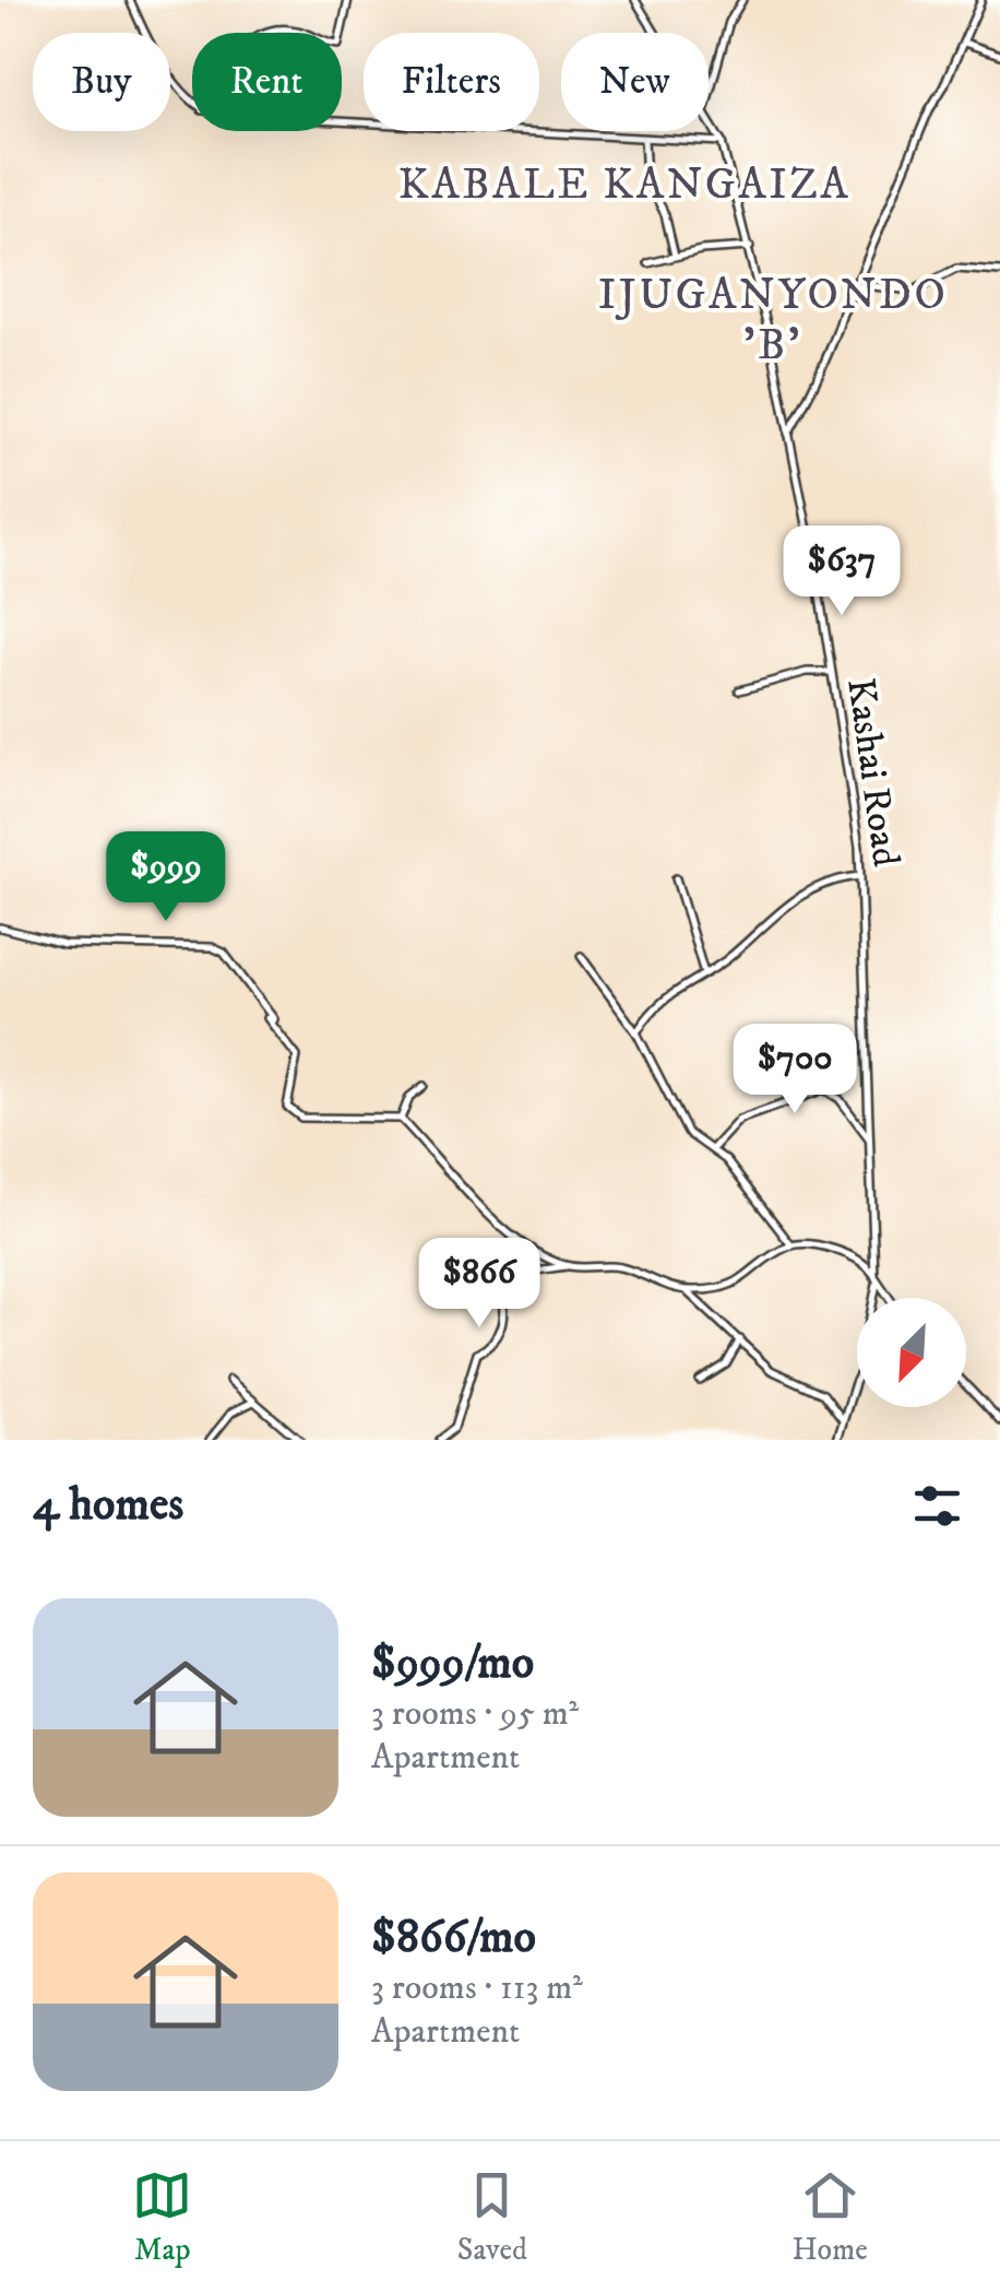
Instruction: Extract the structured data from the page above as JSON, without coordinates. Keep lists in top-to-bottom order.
{
  "streets": {
    "street": ["Kashai Road"]
  },
  "districts": ["KABALE KANGAIZA", "IJUGANYONDO 'B'"],
  "north": "bottom left",
  "page": {
    "chip": [
      "Buy",
      "Rent",
      "Filters",
      "New"
    ],
    "price": [
      "$637",
      "$999",
      "$700",
      "$866"
    ],
    "heading": "4 homes",
    "list": [
      {
        "name": "$999/mo",
        "note": "3 rooms · 95 m² · Apartment"
      },
      {
        "name": "$866/mo",
        "note": "3 rooms · 113 m² · Apartment"
      }
    ],
    "tabs": ["Map", "Saved", "Home"]
  }
}
